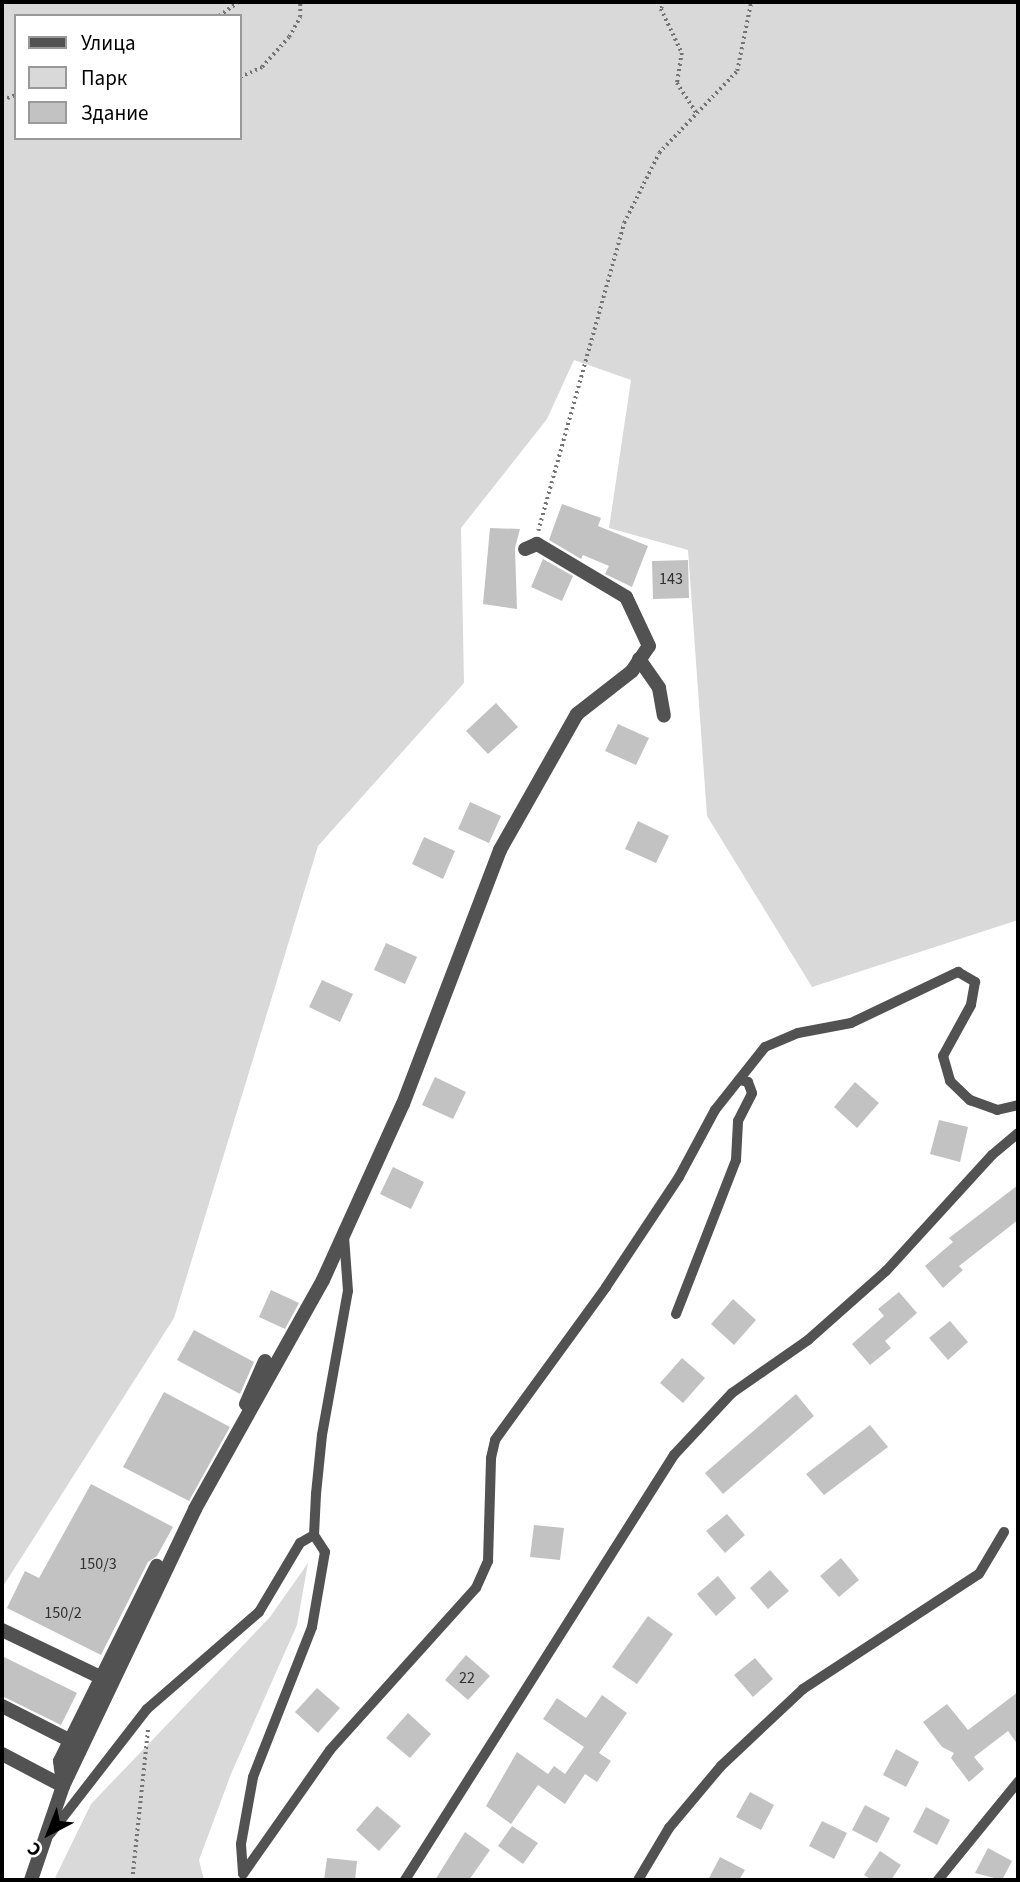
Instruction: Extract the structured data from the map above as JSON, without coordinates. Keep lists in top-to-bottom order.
{
  "house_numbers": [
    "143",
    "150/3",
    "150/2",
    "22"
  ],
  "legend": ["Улица", "Парк", "Здание"],
  "north": "bottom left"
}
